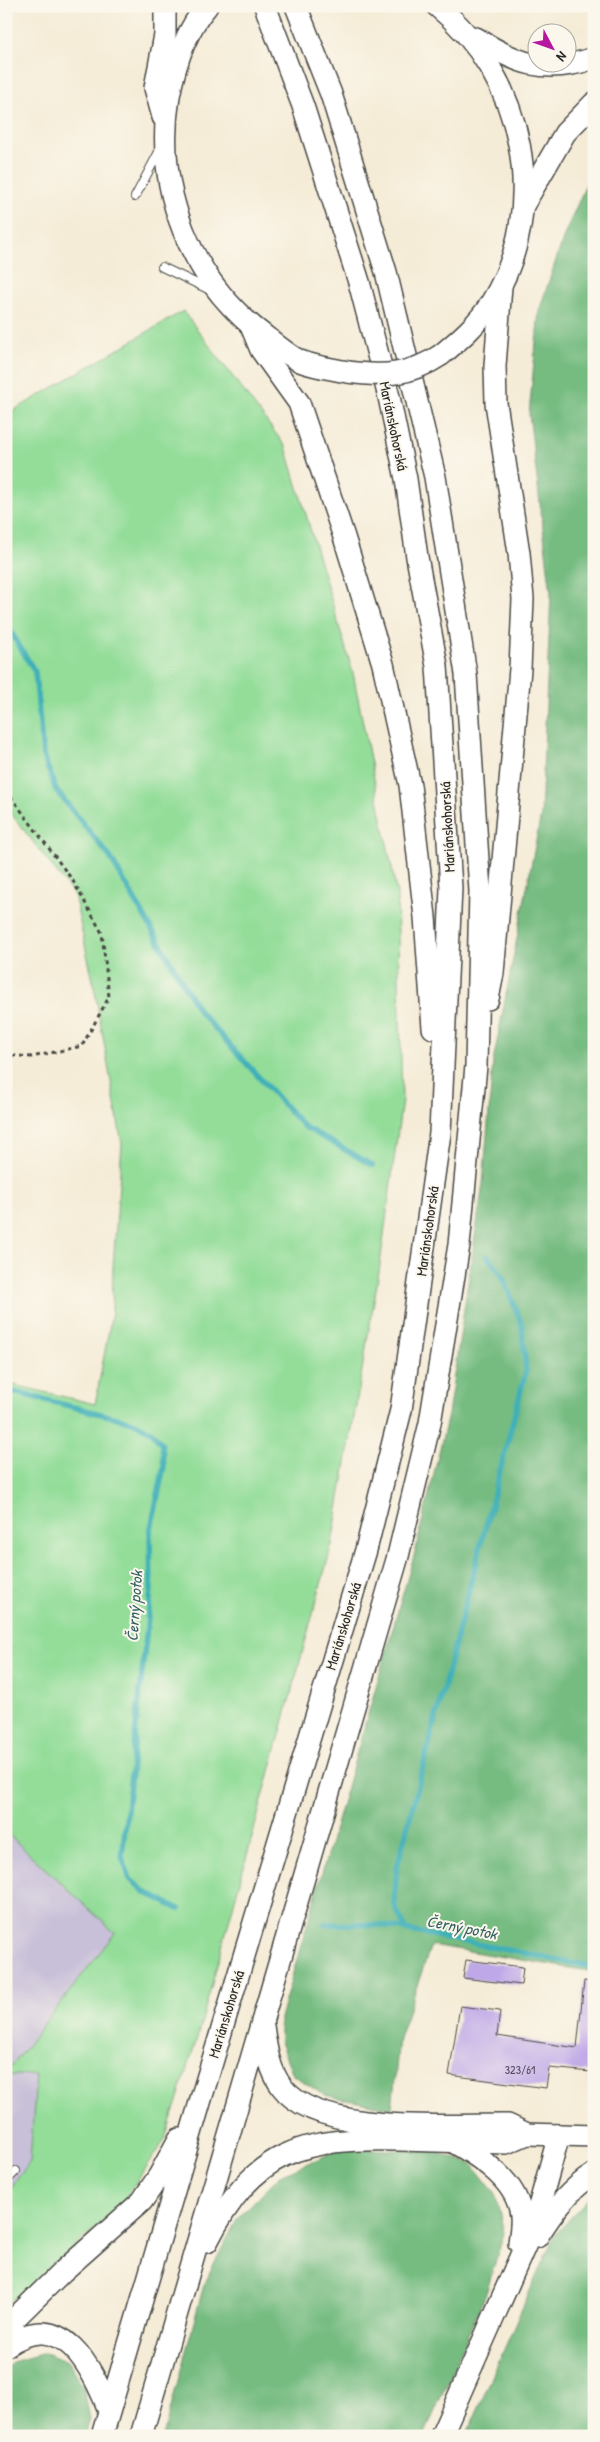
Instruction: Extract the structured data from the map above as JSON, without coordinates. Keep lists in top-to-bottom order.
{
  "streets": {
    "main road": ["Mariánskohorská"]
  },
  "water": ["Černý potok"],
  "house_numbers": ["323/61"],
  "north": "bottom right"
}
